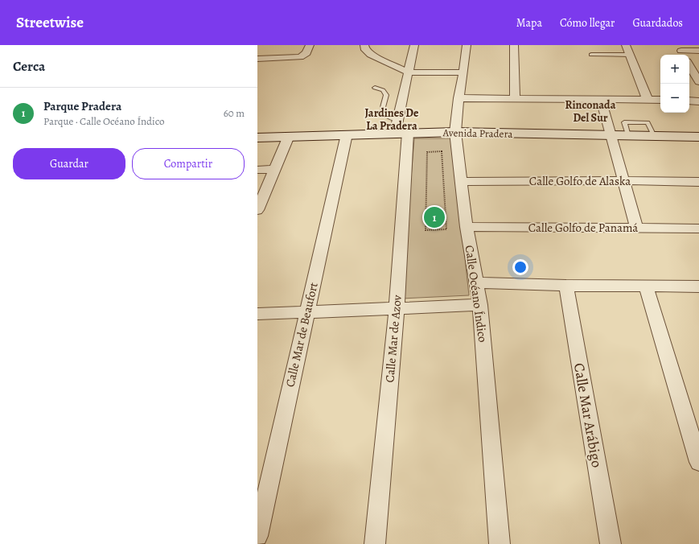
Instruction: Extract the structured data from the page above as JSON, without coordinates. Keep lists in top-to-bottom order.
{
  "streets": {
    "street": [
      "Avenida Pradera",
      "Calle Golfo de Alaska",
      "Calle Golfo de Panamá",
      "Calle Océano Índico",
      "Calle Mar de Beaufort",
      "Calle Mar de Azov",
      "Calle Mar Arábigo"
    ]
  },
  "crossings": [
    ["Avenida Pradera", "Calle Océano Índico"],
    ["Avenida Pradera", "Calle Mar de Beaufort"],
    ["Avenida Pradera", "Calle Mar de Azov"],
    ["Calle Golfo de Alaska", "Calle Océano Índico"],
    ["Calle Golfo de Panamá", "Calle Océano Índico"]
  ],
  "districts": ["Rinconada Del Sur", "Jardines De La Pradera"],
  "page": {
    "header": "Streetwise",
    "nav": ["Mapa", "Cómo llegar", "Guardados"],
    "heading": "Cerca",
    "map_buttons": ["+", "−"],
    "list": [
      {
        "mark": "1",
        "name": "Parque Pradera",
        "note": "Parque · Calle Océano Índico",
        "value": "60 m"
      }
    ],
    "buttons": ["Guardar", "Compartir"],
    "pins": "1"
  }
}
